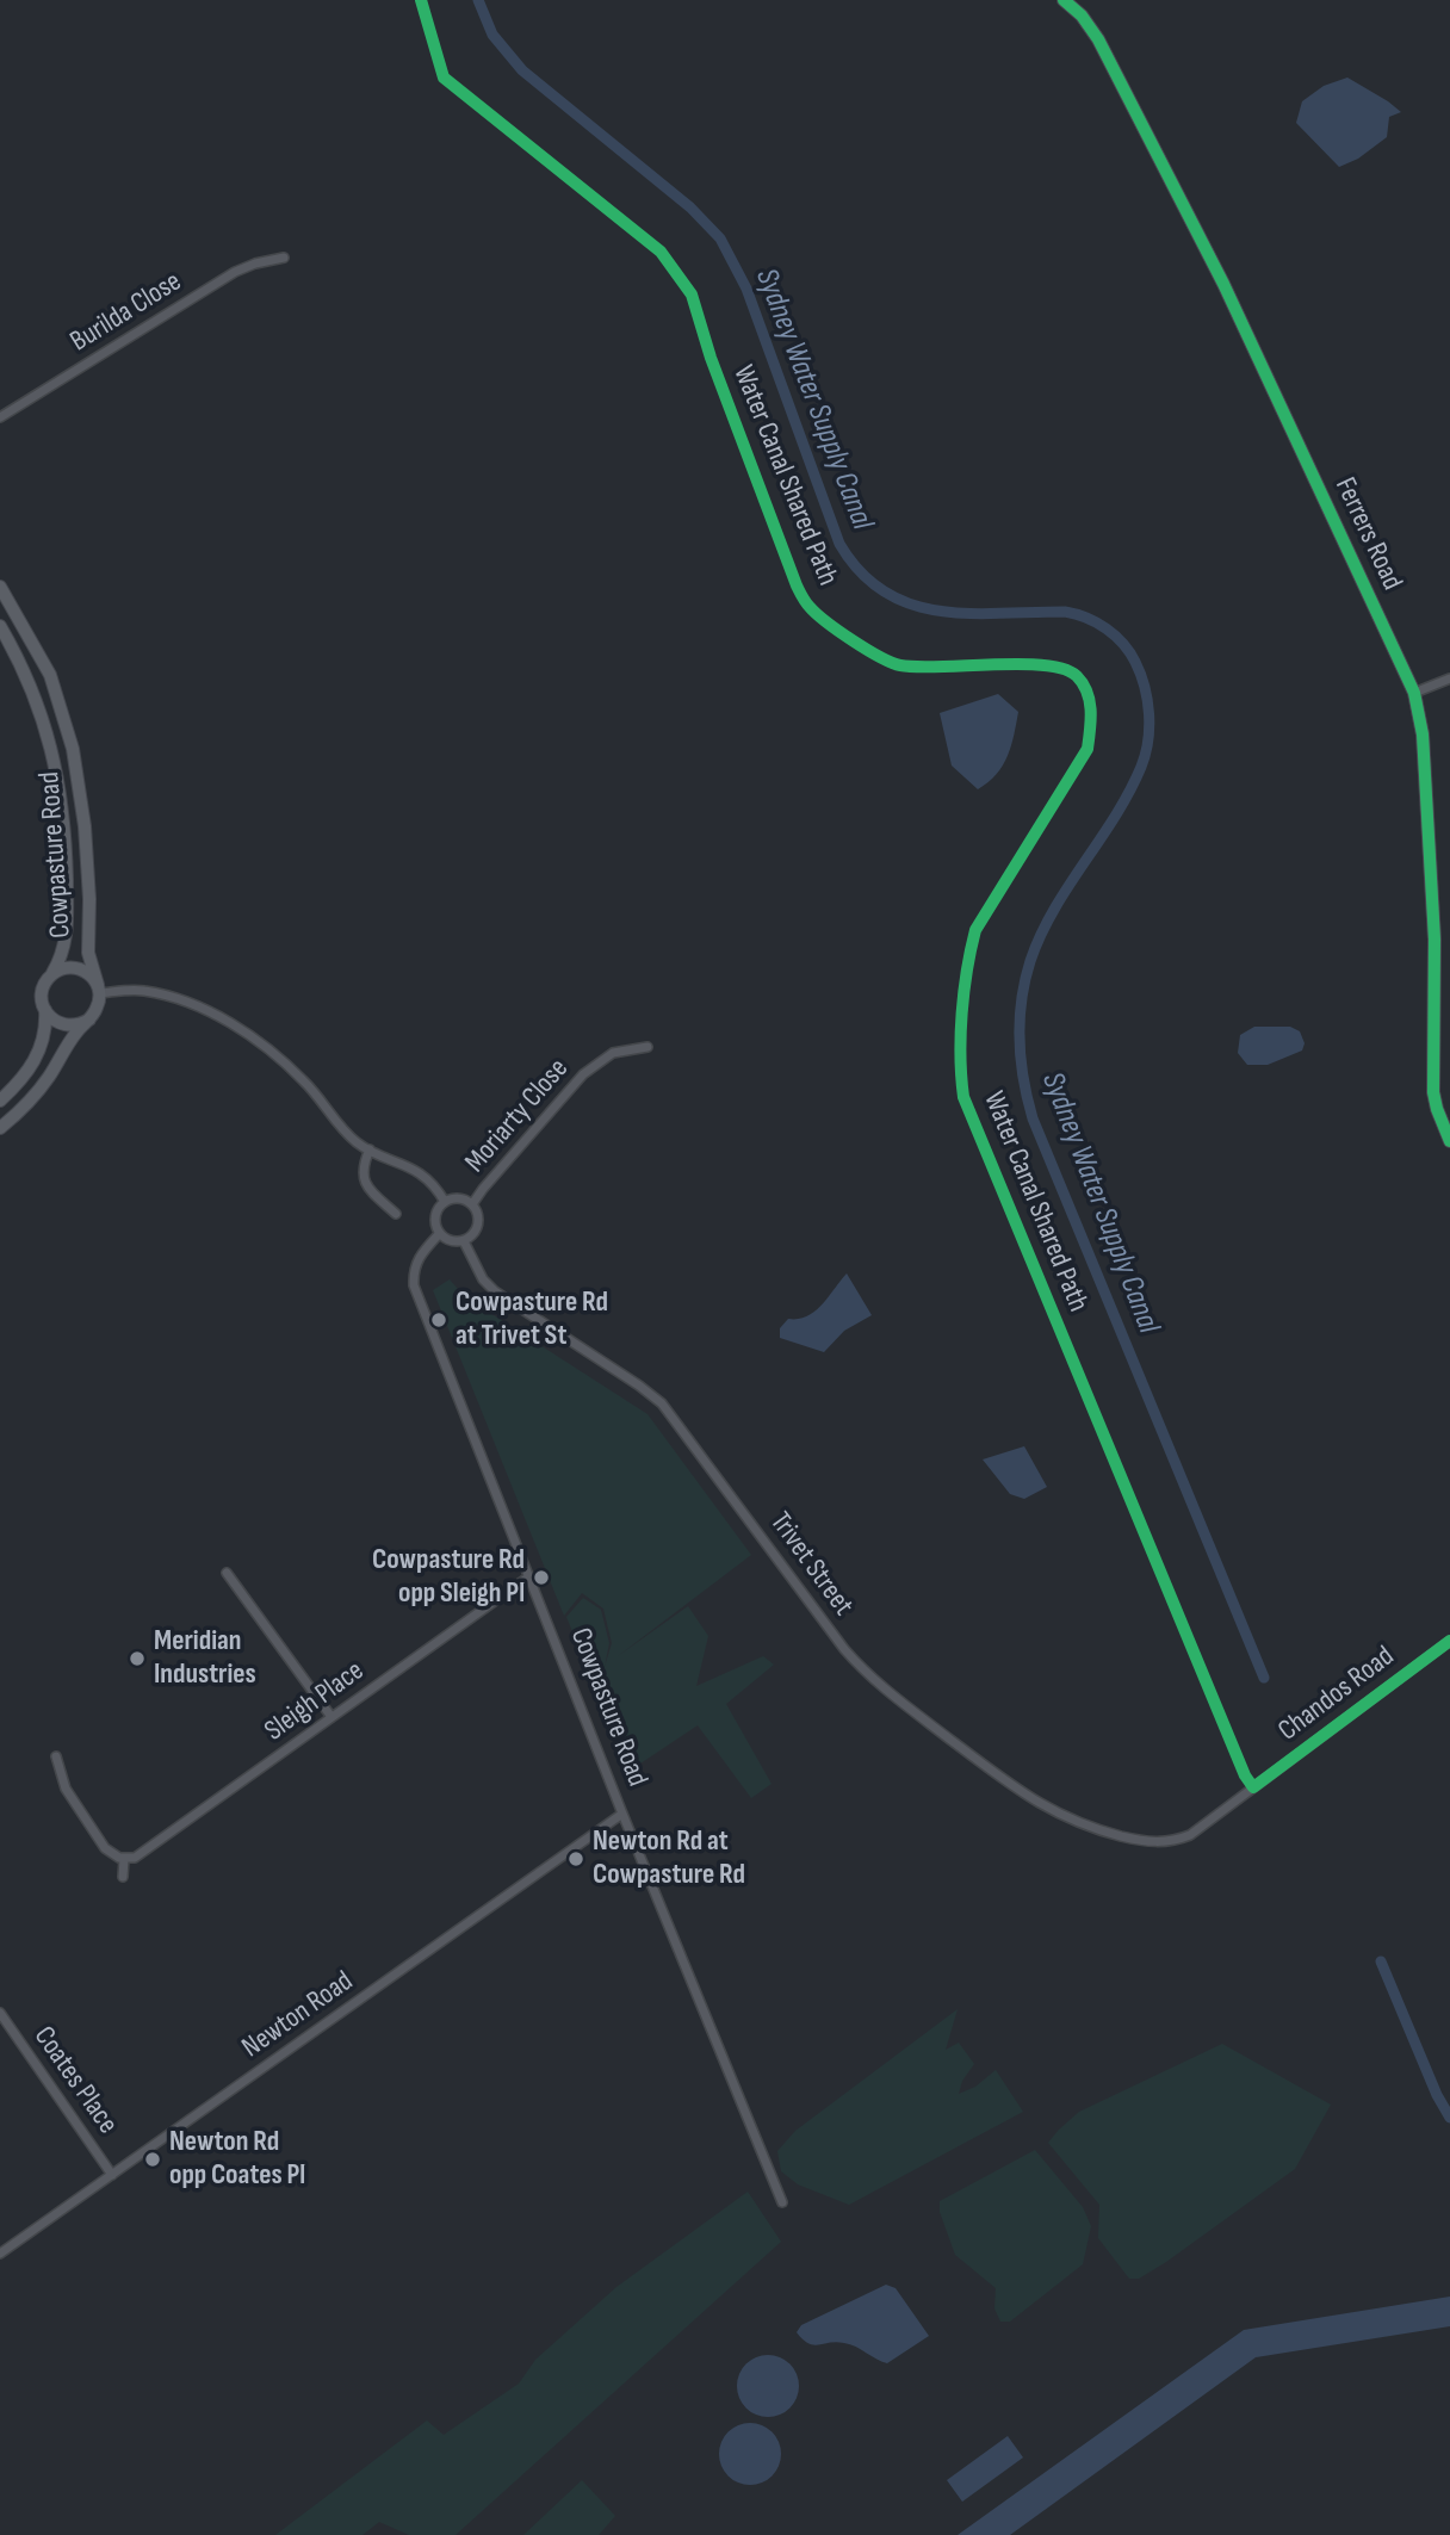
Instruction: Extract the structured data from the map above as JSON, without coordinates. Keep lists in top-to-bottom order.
{
  "streets": {
    "street": [
      "Burilda Close",
      "Ferrers Road",
      "Cowpasture Road",
      "Moriarty Close",
      "Trivet Street",
      "Chandos Road",
      "Sleigh Place",
      "Newton Road",
      "Coates Place"
    ],
    "cycle path": ["Water Canal Shared Path"]
  },
  "crossings": [
    ["Cowpasture Road", "Moriarty Close"],
    ["Cowpasture Road", "Trivet Street"],
    ["Cowpasture Road", "Sleigh Place"],
    ["Cowpasture Road", "Newton Road"],
    ["Moriarty Close", "Trivet Street"],
    ["Trivet Street", "Chandos Road"],
    ["Newton Road", "Coates Place"]
  ],
  "water": ["Sydney Water Supply Canal"],
  "places": [
    "Cowpasture Rd at Trivet St",
    "Cowpasture Rd opp Sleigh Pl",
    "Meridian Industries",
    "Newton Rd at Cowpasture Rd",
    "Newton Rd opp Coates Pl"
  ]
}
